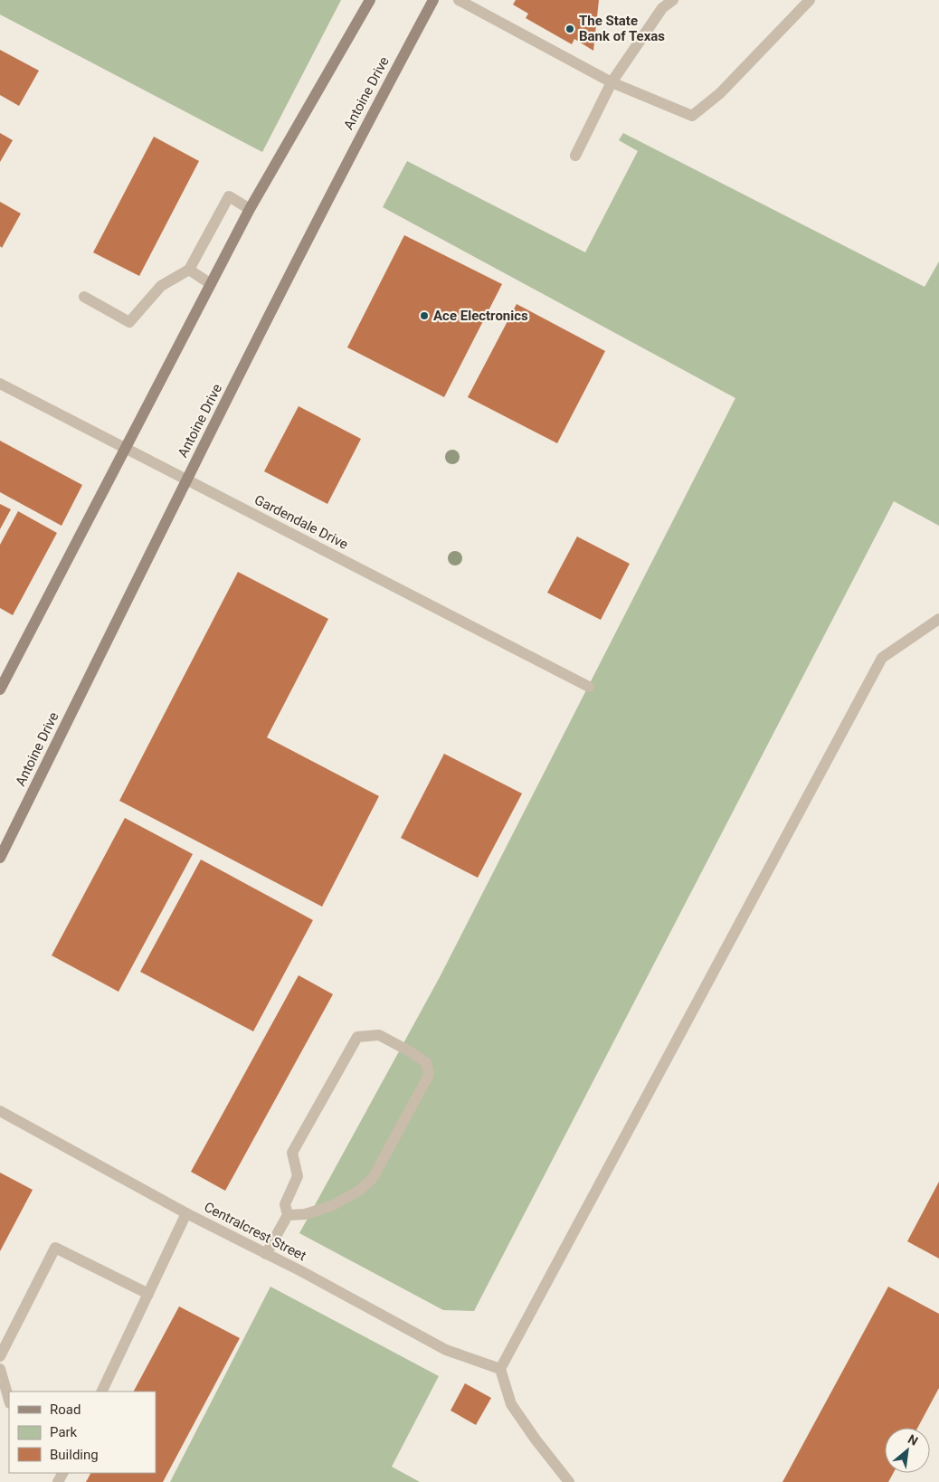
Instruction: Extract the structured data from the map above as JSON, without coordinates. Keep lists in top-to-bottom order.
{
  "streets": {
    "main road": ["Antoine Drive"],
    "street": ["Gardendale Drive", "Centralcrest Street"]
  },
  "crossings": [
    ["Antoine Drive", "Gardendale Drive"]
  ],
  "places": ["The State Bank of Texas", "Ace Electronics"],
  "legend": ["Road", "Park", "Building"],
  "north": "top right"
}
